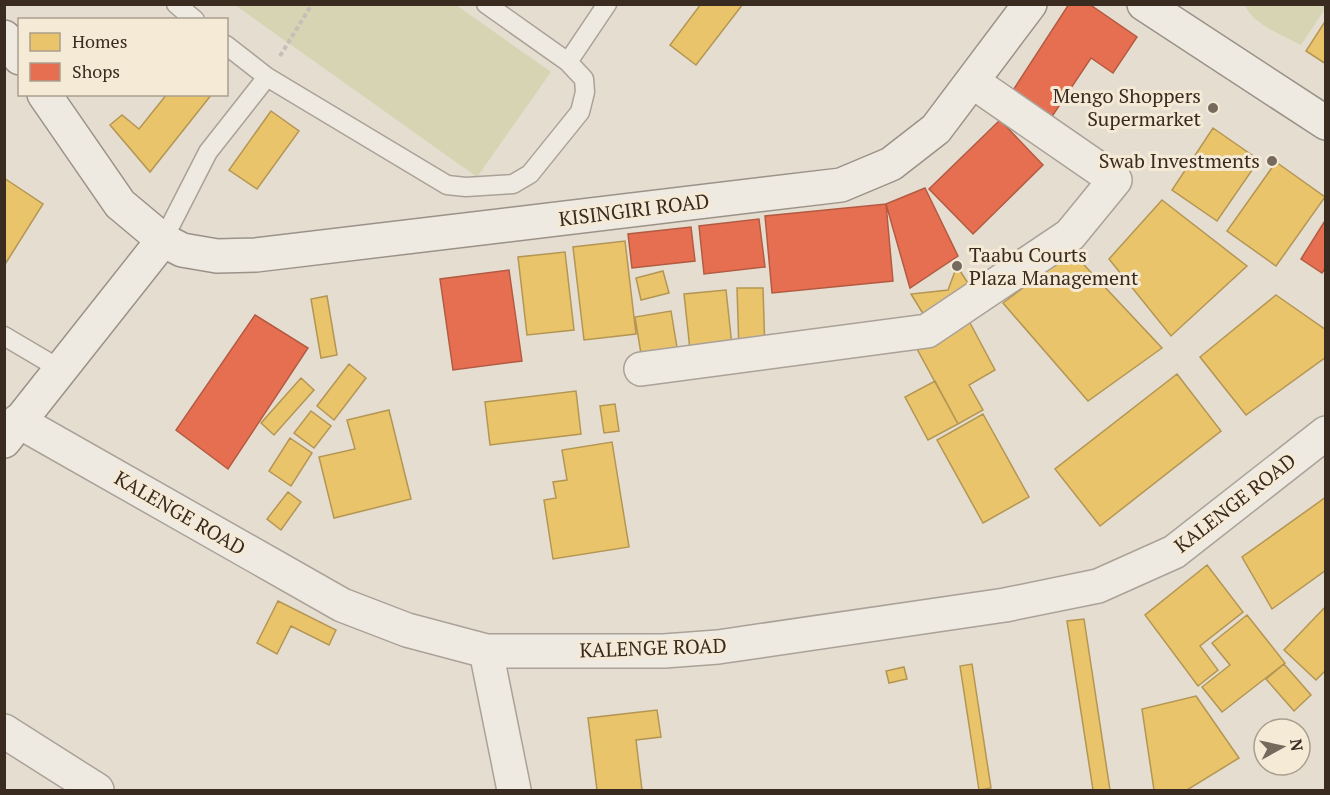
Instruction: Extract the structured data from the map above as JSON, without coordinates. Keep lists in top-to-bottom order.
{
  "streets": {
    "street": ["KISINGIRI ROAD", "KALENGE ROAD"]
  },
  "places": ["Mengo Shoppers Supermarket", "Swab Investments", "Taabu Courts Plaza Management"],
  "legend": ["Homes", "Shops"],
  "north": "right"
}
